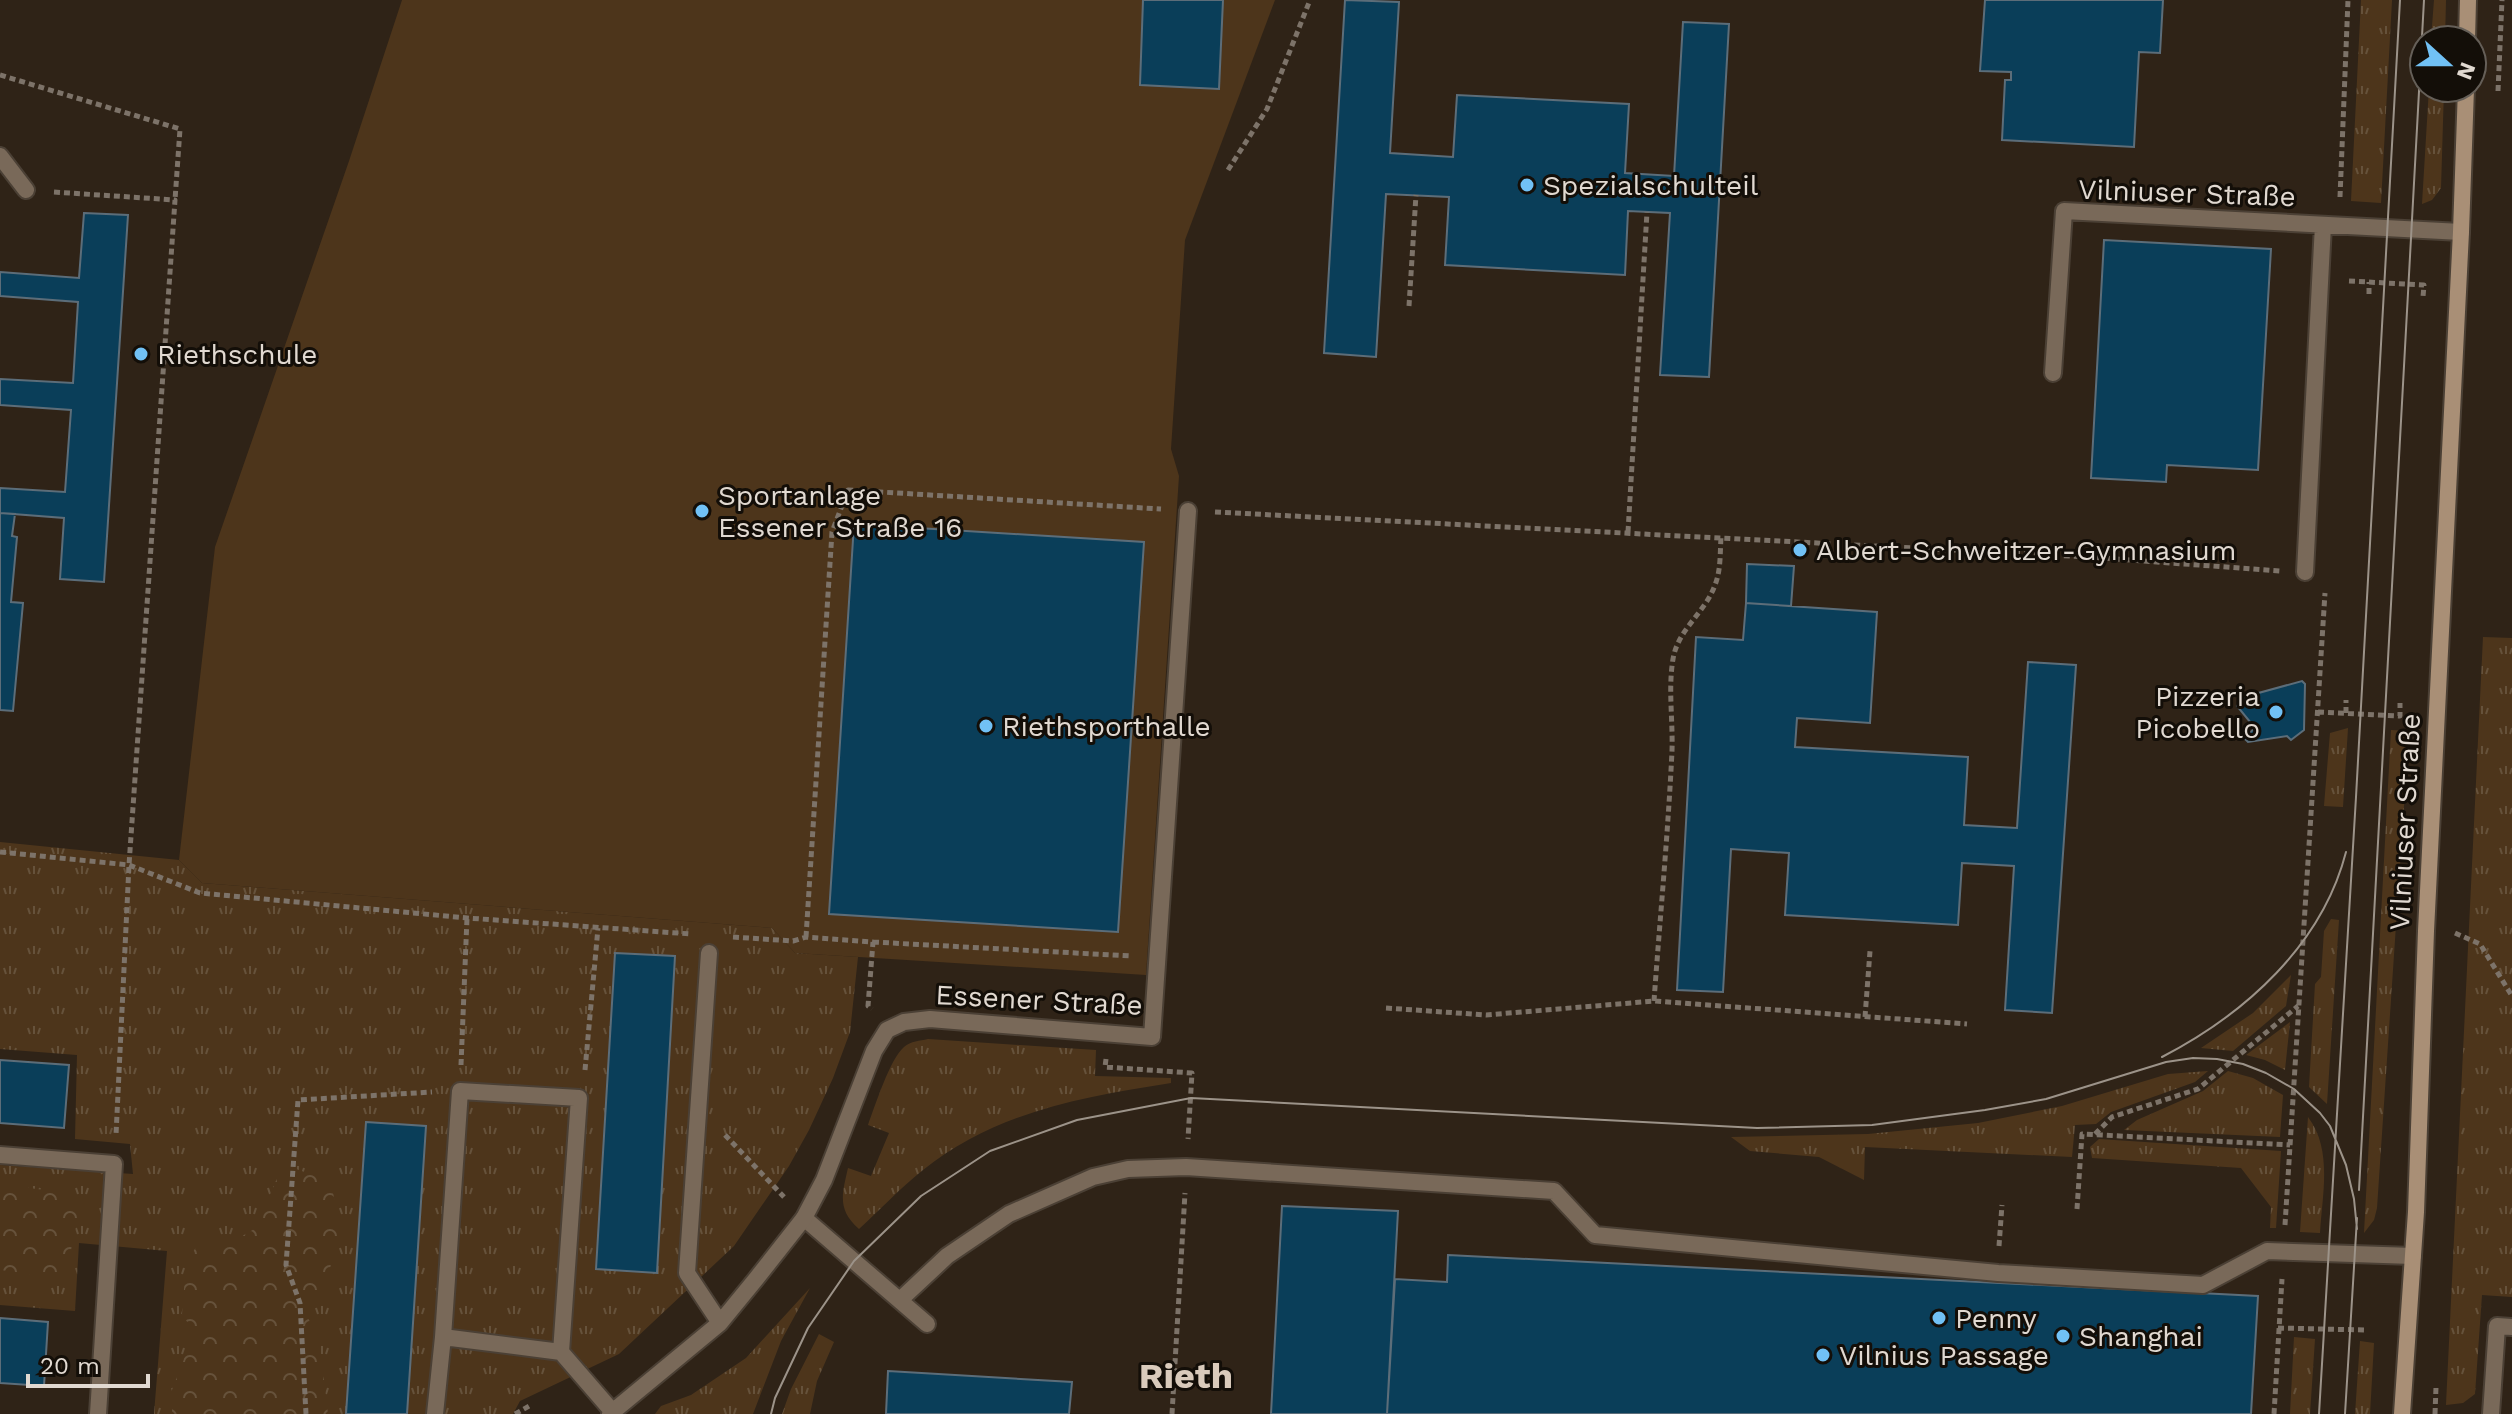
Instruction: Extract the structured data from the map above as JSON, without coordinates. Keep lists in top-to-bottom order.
{
  "streets": {
    "street": ["Vilniuser Straße", "Essener Straße"]
  },
  "districts": ["Rieth"],
  "places": [
    "Spezialschulteil",
    "Riethschule",
    "Sportanlage Essener Straße 16",
    "Albert-Schweitzer-Gymnasium",
    "Pizzeria Picobello",
    "Riethsporthalle",
    "Penny",
    "Shanghai",
    "Vilnius Passage"
  ],
  "scale_bar": "20 m",
  "north": "right"
}
